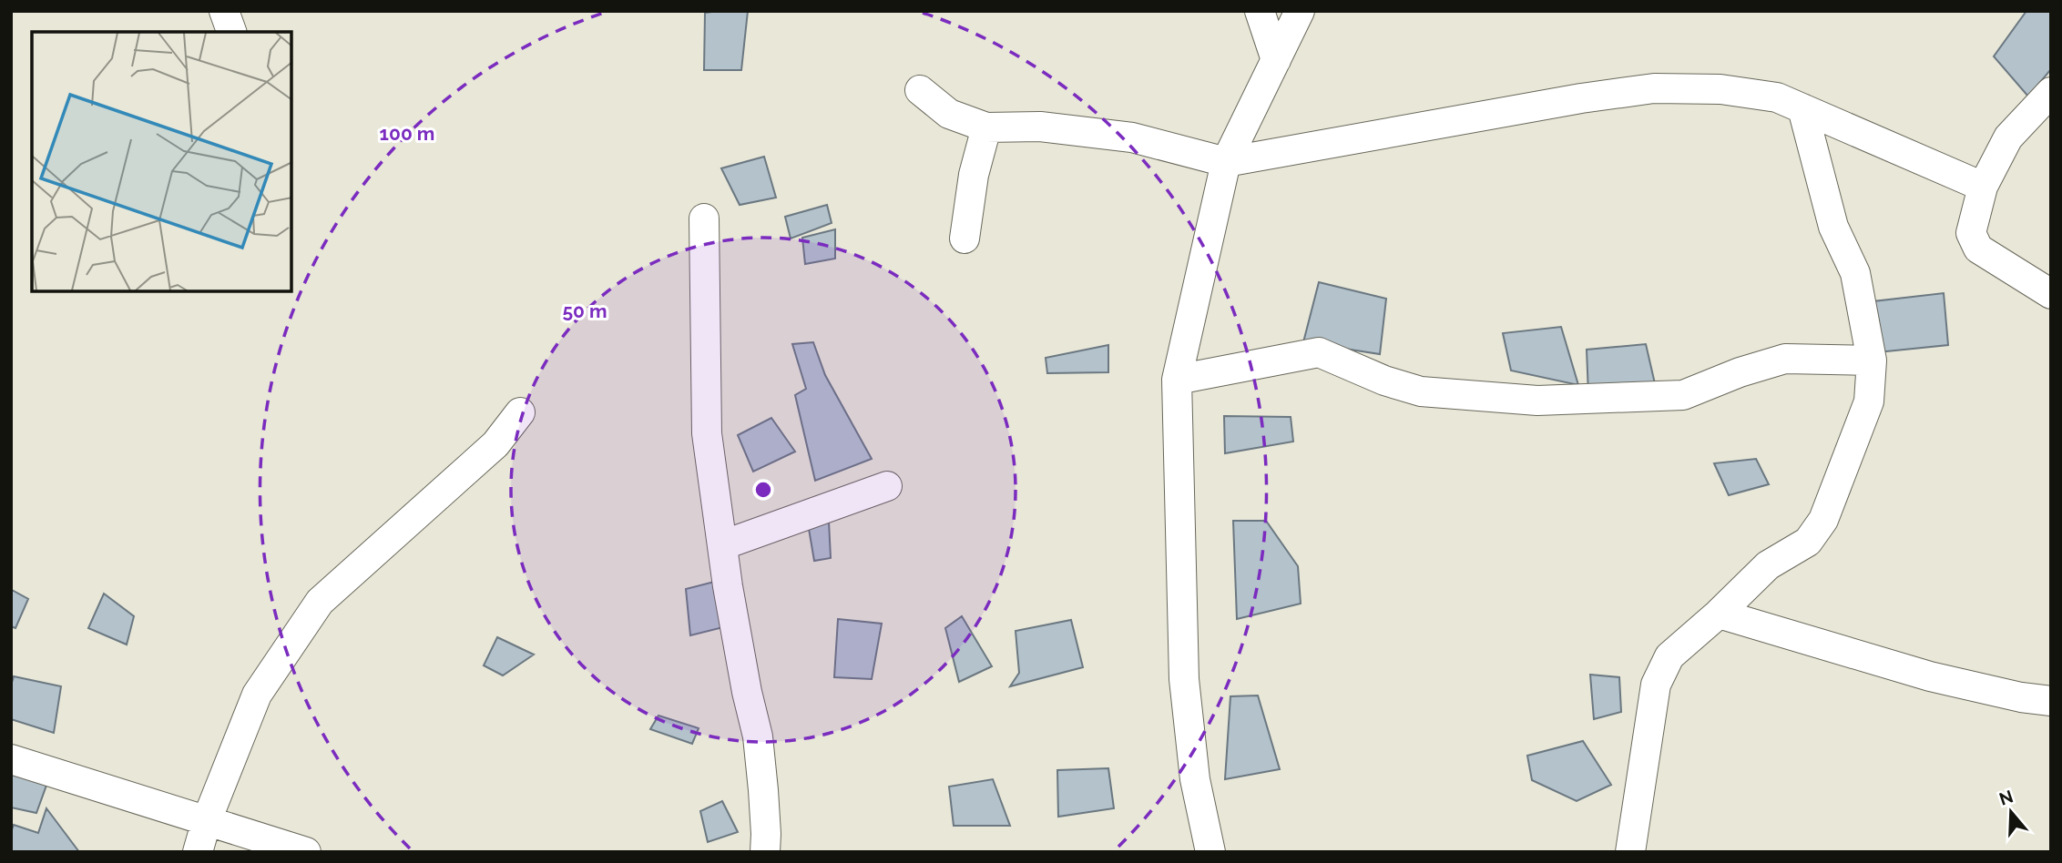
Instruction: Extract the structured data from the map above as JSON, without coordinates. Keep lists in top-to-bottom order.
{
  "north": "top",
  "rings": ["100 m", "50 m"]
}
